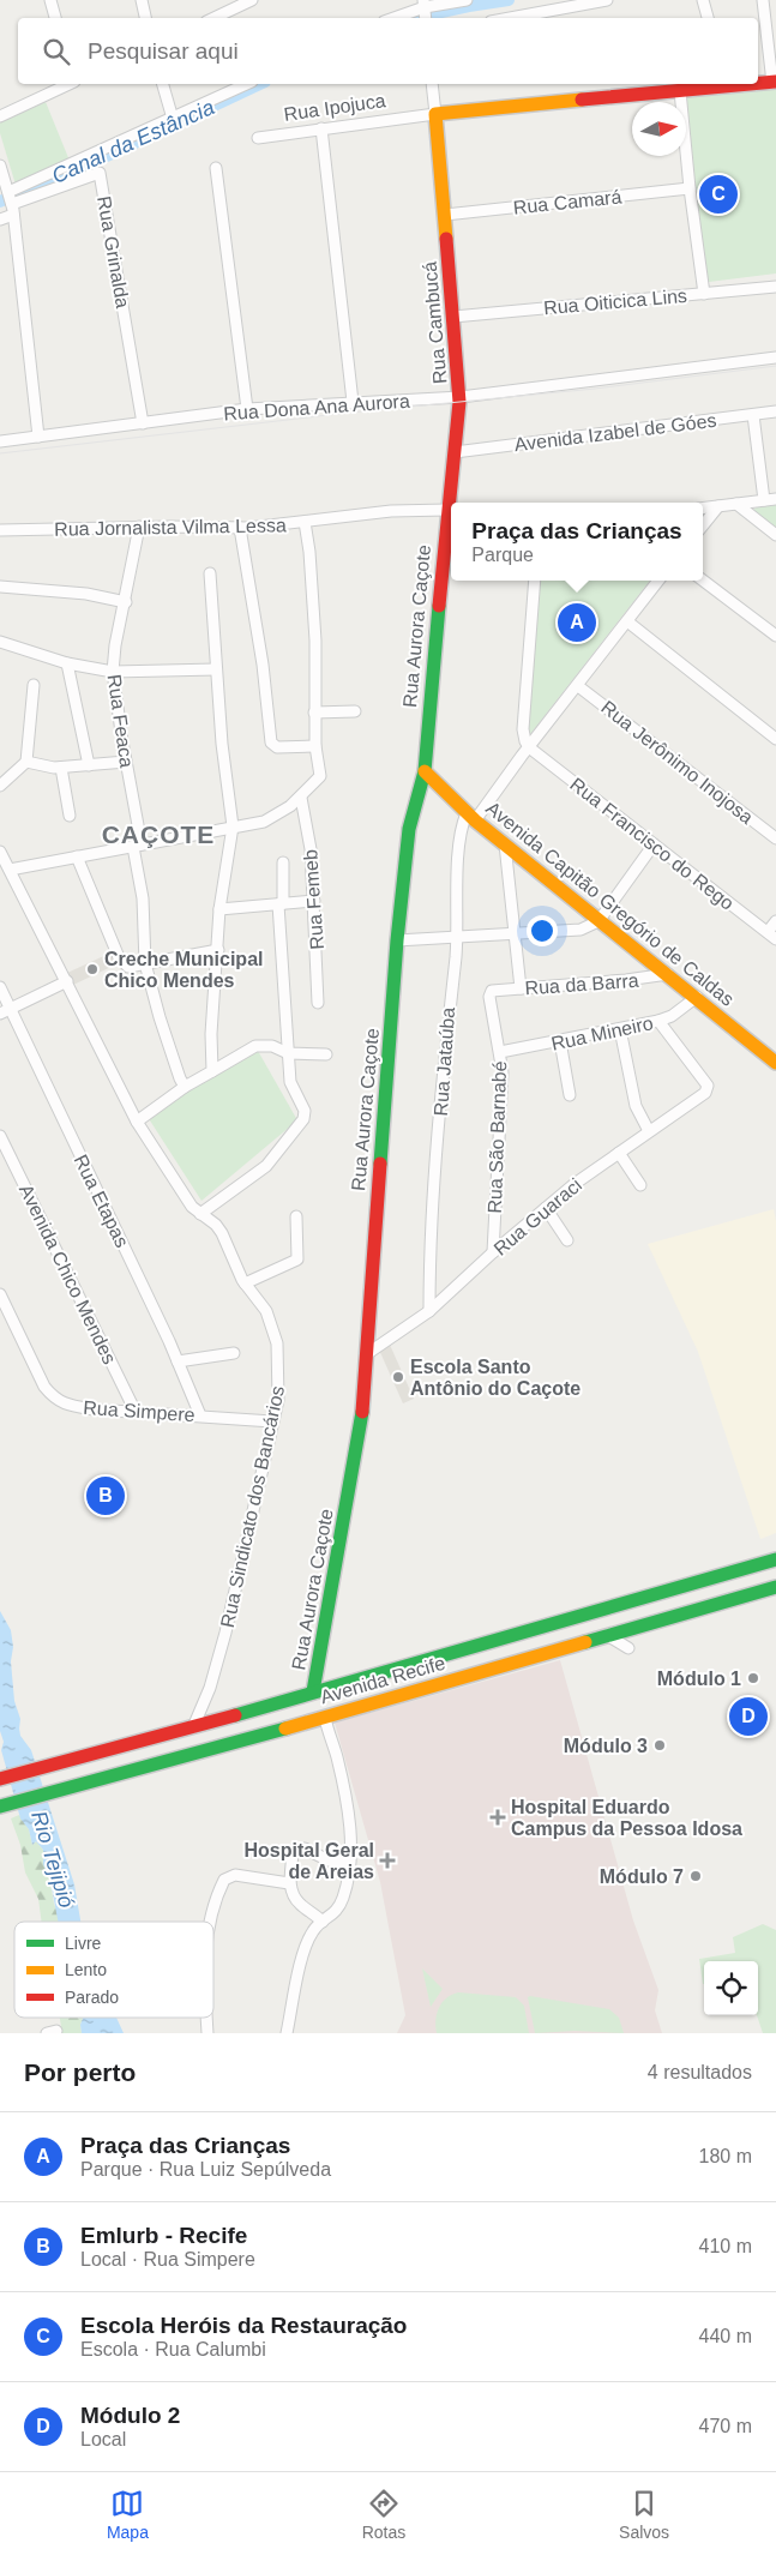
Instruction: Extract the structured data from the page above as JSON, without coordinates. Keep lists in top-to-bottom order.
{
  "streets": {
    "main road": [
      "Rua Ipojuca",
      "Rua Cambucá",
      "Rua Aurora Caçote",
      "Avenida Capitão Gregório de Caldas",
      "Avenida Recife"
    ],
    "street": [
      "Rua Camará",
      "Rua Grinalda",
      "Rua Oiticica Lins",
      "Rua Dona Ana Aurora",
      "Avenida Izabel de Góes",
      "Rua Jornalista Vilma Lessa",
      "Rua Feaca",
      "Rua Jerônimo Inojosa",
      "Rua Francisco do Rego",
      "Rua Femeb",
      "Rua da Barra",
      "Rua Mineiro",
      "Rua Jataúba",
      "Rua São Barnabé",
      "Rua Etapas",
      "Rua Guaraci",
      "Avenida Chico Mendes",
      "Rua Simpere",
      "Rua Sindicato dos Bancários"
    ]
  },
  "crossings": [
    ["Rua Ipojuca", "Rua Cambucá"],
    ["Rua Camará", "Rua Cambucá"],
    ["Rua Grinalda", "Rua Dona Ana Aurora"],
    ["Rua Oiticica Lins", "Rua Cambucá"],
    ["Rua Cambucá", "Rua Dona Ana Aurora"],
    ["Rua Cambucá", "Avenida Izabel de Góes"],
    ["Rua Cambucá", "Rua Jornalista Vilma Lessa"],
    ["Rua Cambucá", "Rua Aurora Caçote"],
    ["Rua Jornalista Vilma Lessa", "Rua Feaca"],
    ["Rua Aurora Caçote", "Avenida Capitão Gregório de Caldas"],
    ["Rua Aurora Caçote", "Rua Guaraci"],
    ["Rua Aurora Caçote", "Avenida Recife"],
    ["Rua Jerônimo Inojosa", "Rua Jataúba"],
    ["Rua Francisco do Rego", "Rua Jataúba"],
    ["Avenida Capitão Gregório de Caldas", "Rua da Barra"],
    ["Avenida Capitão Gregório de Caldas", "Rua Mineiro"],
    ["Avenida Capitão Gregório de Caldas", "Rua Jataúba"],
    ["Rua da Barra", "Rua São Barnabé"],
    ["Rua Mineiro", "Rua São Barnabé"],
    ["Rua Mineiro", "Rua Guaraci"],
    ["Rua Jataúba", "Rua Guaraci"],
    ["Rua São Barnabé", "Rua Guaraci"],
    ["Rua Etapas", "Rua Simpere"],
    ["Avenida Chico Mendes", "Rua Simpere"],
    ["Rua Simpere", "Rua Sindicato dos Bancários"],
    ["Rua Sindicato dos Bancários", "Avenida Recife"]
  ],
  "districts": ["CAÇOTE"],
  "water": ["Canal da Estância", "Rio Tejipió"],
  "places": {
    "other": [
      "Creche Municipal Chico Mendes",
      "Escola Santo Antônio do Caçote",
      "Módulo 1",
      "Módulo 3",
      "Módulo 7"
    ],
    "health": ["Hospital Eduardo Campus da Pessoa Idosa", "Hospital Geral de Areias"]
  },
  "legend": ["Livre", "Lento", "Parado"],
  "north": "right",
  "page": {
    "search": "Pesquisar aqui",
    "pins": [
      "C",
      "A",
      "B",
      "D"
    ],
    "popup": ["Praça das Crianças", "Parque"],
    "heading": ["Por perto", "4 resultados"],
    "list": [
      {
        "mark": "A",
        "name": "Praça das Crianças",
        "note": "Parque · Rua Luiz Sepúlveda",
        "value": "180 m"
      },
      {
        "mark": "B",
        "name": "Emlurb - Recife",
        "note": "Local · Rua Simpere",
        "value": "410 m"
      },
      {
        "mark": "C",
        "name": "Escola Heróis da Restauração",
        "note": "Escola · Rua Calumbi",
        "value": "440 m"
      },
      {
        "mark": "D",
        "name": "Módulo 2",
        "note": "Local",
        "value": "470 m"
      }
    ],
    "nav": ["Mapa", "Rotas", "Salvos"]
  }
}
